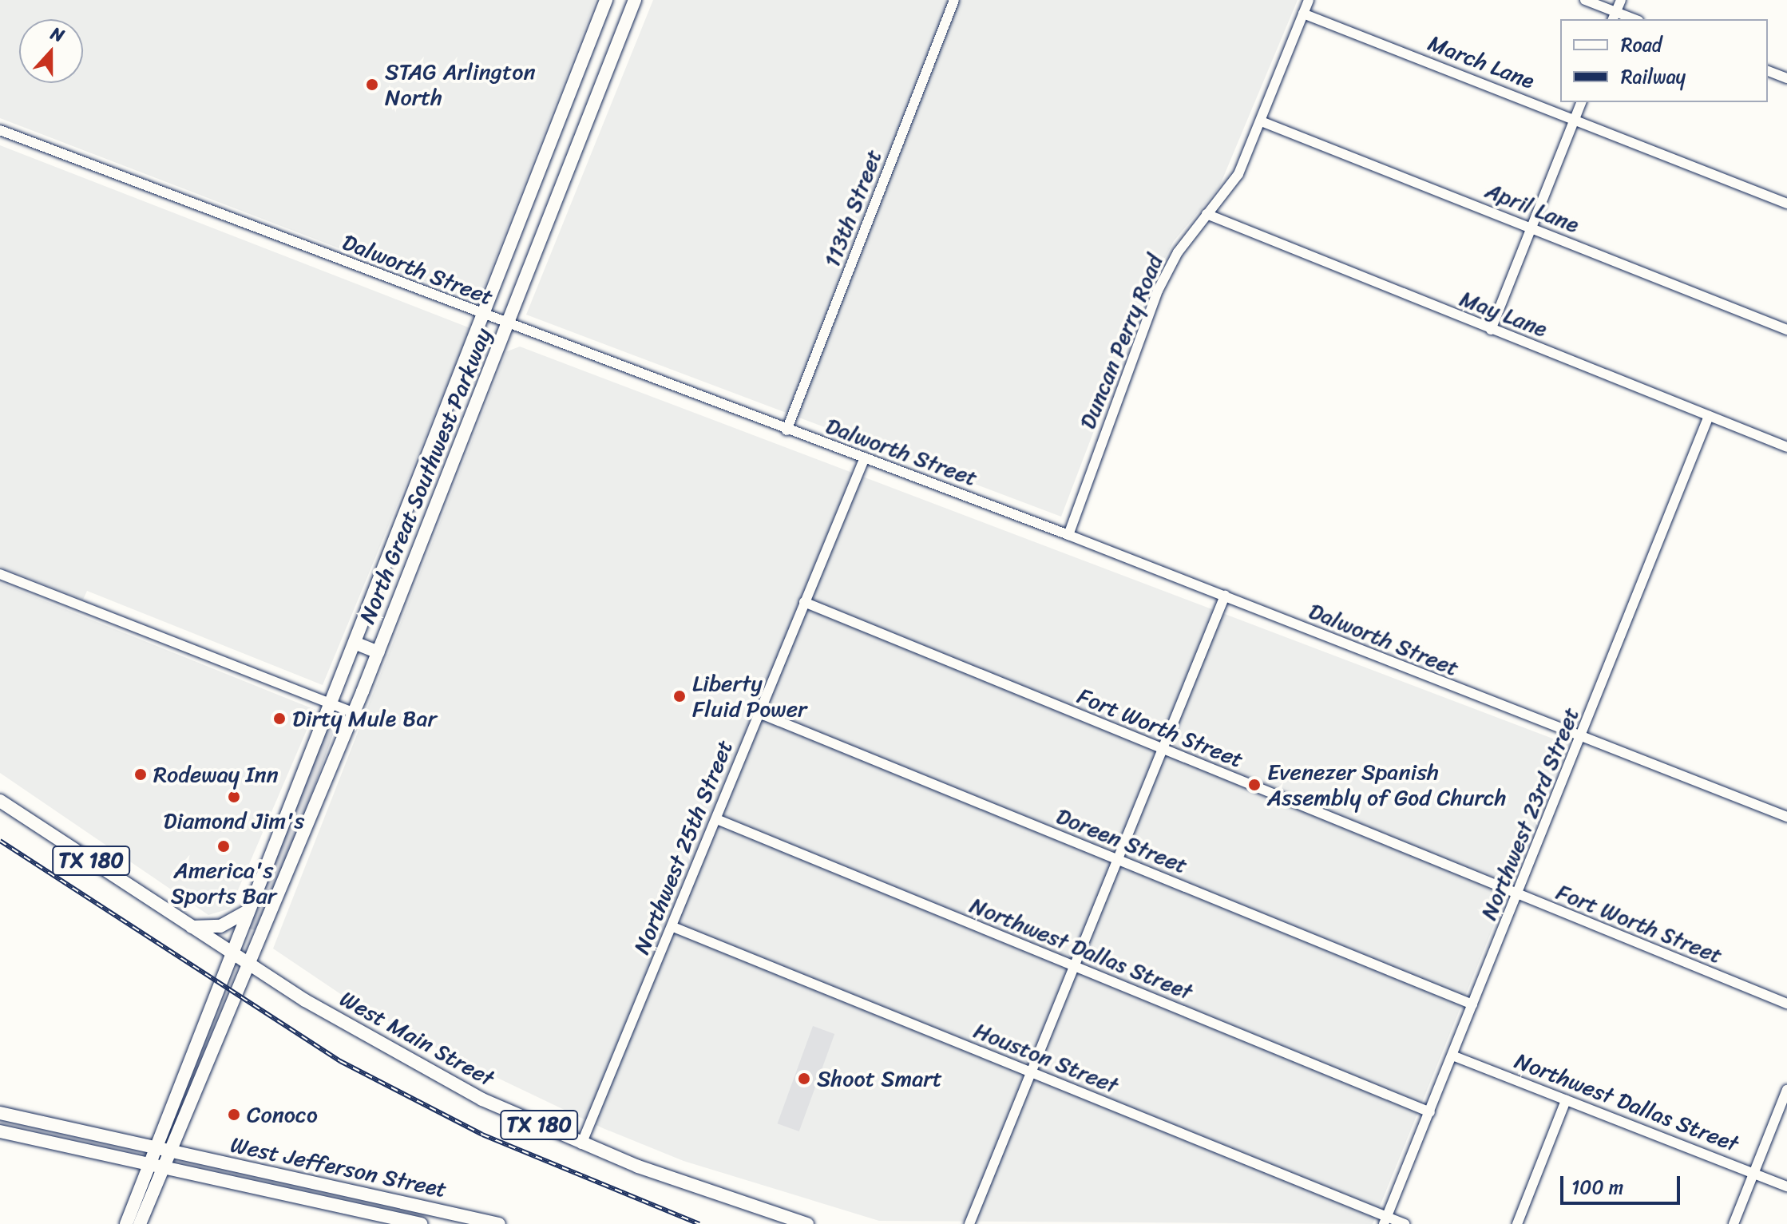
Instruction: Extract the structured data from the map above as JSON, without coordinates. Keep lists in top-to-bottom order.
{
  "streets": {
    "main road": [
      "North Great Southwest Parkway",
      "TX 180",
      "West Main Street",
      "West Jefferson Street"
    ],
    "street": [
      "March Lane",
      "April Lane",
      "113th Street",
      "Dalworth Street",
      "May Lane",
      "Duncan Perry Road",
      "Fort Worth Street",
      "Northwest 23rd Street",
      "Doreen Street",
      "Northwest 25th Street",
      "Northwest Dallas Street",
      "Houston Street"
    ]
  },
  "crossings": [
    ["March Lane", "Duncan Perry Road"],
    ["April Lane", "Duncan Perry Road"],
    ["113th Street", "Dalworth Street"],
    ["Dalworth Street", "Duncan Perry Road"],
    ["Dalworth Street", "North Great Southwest Parkway"],
    ["Dalworth Street", "Northwest 23rd Street"],
    ["Dalworth Street", "Northwest 25th Street"],
    ["May Lane", "Duncan Perry Road"],
    ["May Lane", "Northwest 23rd Street"],
    ["North Great Southwest Parkway", "TX 180"],
    ["North Great Southwest Parkway", "West Main Street"],
    ["North Great Southwest Parkway", "West Jefferson Street"],
    ["Fort Worth Street", "Northwest 23rd Street"],
    ["Fort Worth Street", "Northwest 25th Street"],
    ["Northwest 23rd Street", "Doreen Street"],
    ["Northwest 23rd Street", "Northwest Dallas Street"],
    ["Northwest 23rd Street", "Houston Street"],
    ["Doreen Street", "Northwest 25th Street"],
    ["Northwest 25th Street", "Northwest Dallas Street"],
    ["Northwest 25th Street", "West Main Street"],
    ["Northwest 25th Street", "Houston Street"],
    ["TX 180", "West Main Street"]
  ],
  "places": [
    "STAG Arlington North",
    "Liberty Fluid Power",
    "Dirty Mule Bar",
    "Rodeway Inn",
    "Evenezer Spanish Assembly of God Church",
    "Diamond Jim's",
    "America's Sports Bar",
    "Shoot Smart",
    "Conoco"
  ],
  "legend": ["Road", "Railway"],
  "scale_bar": "100 m",
  "north": "top"
}
